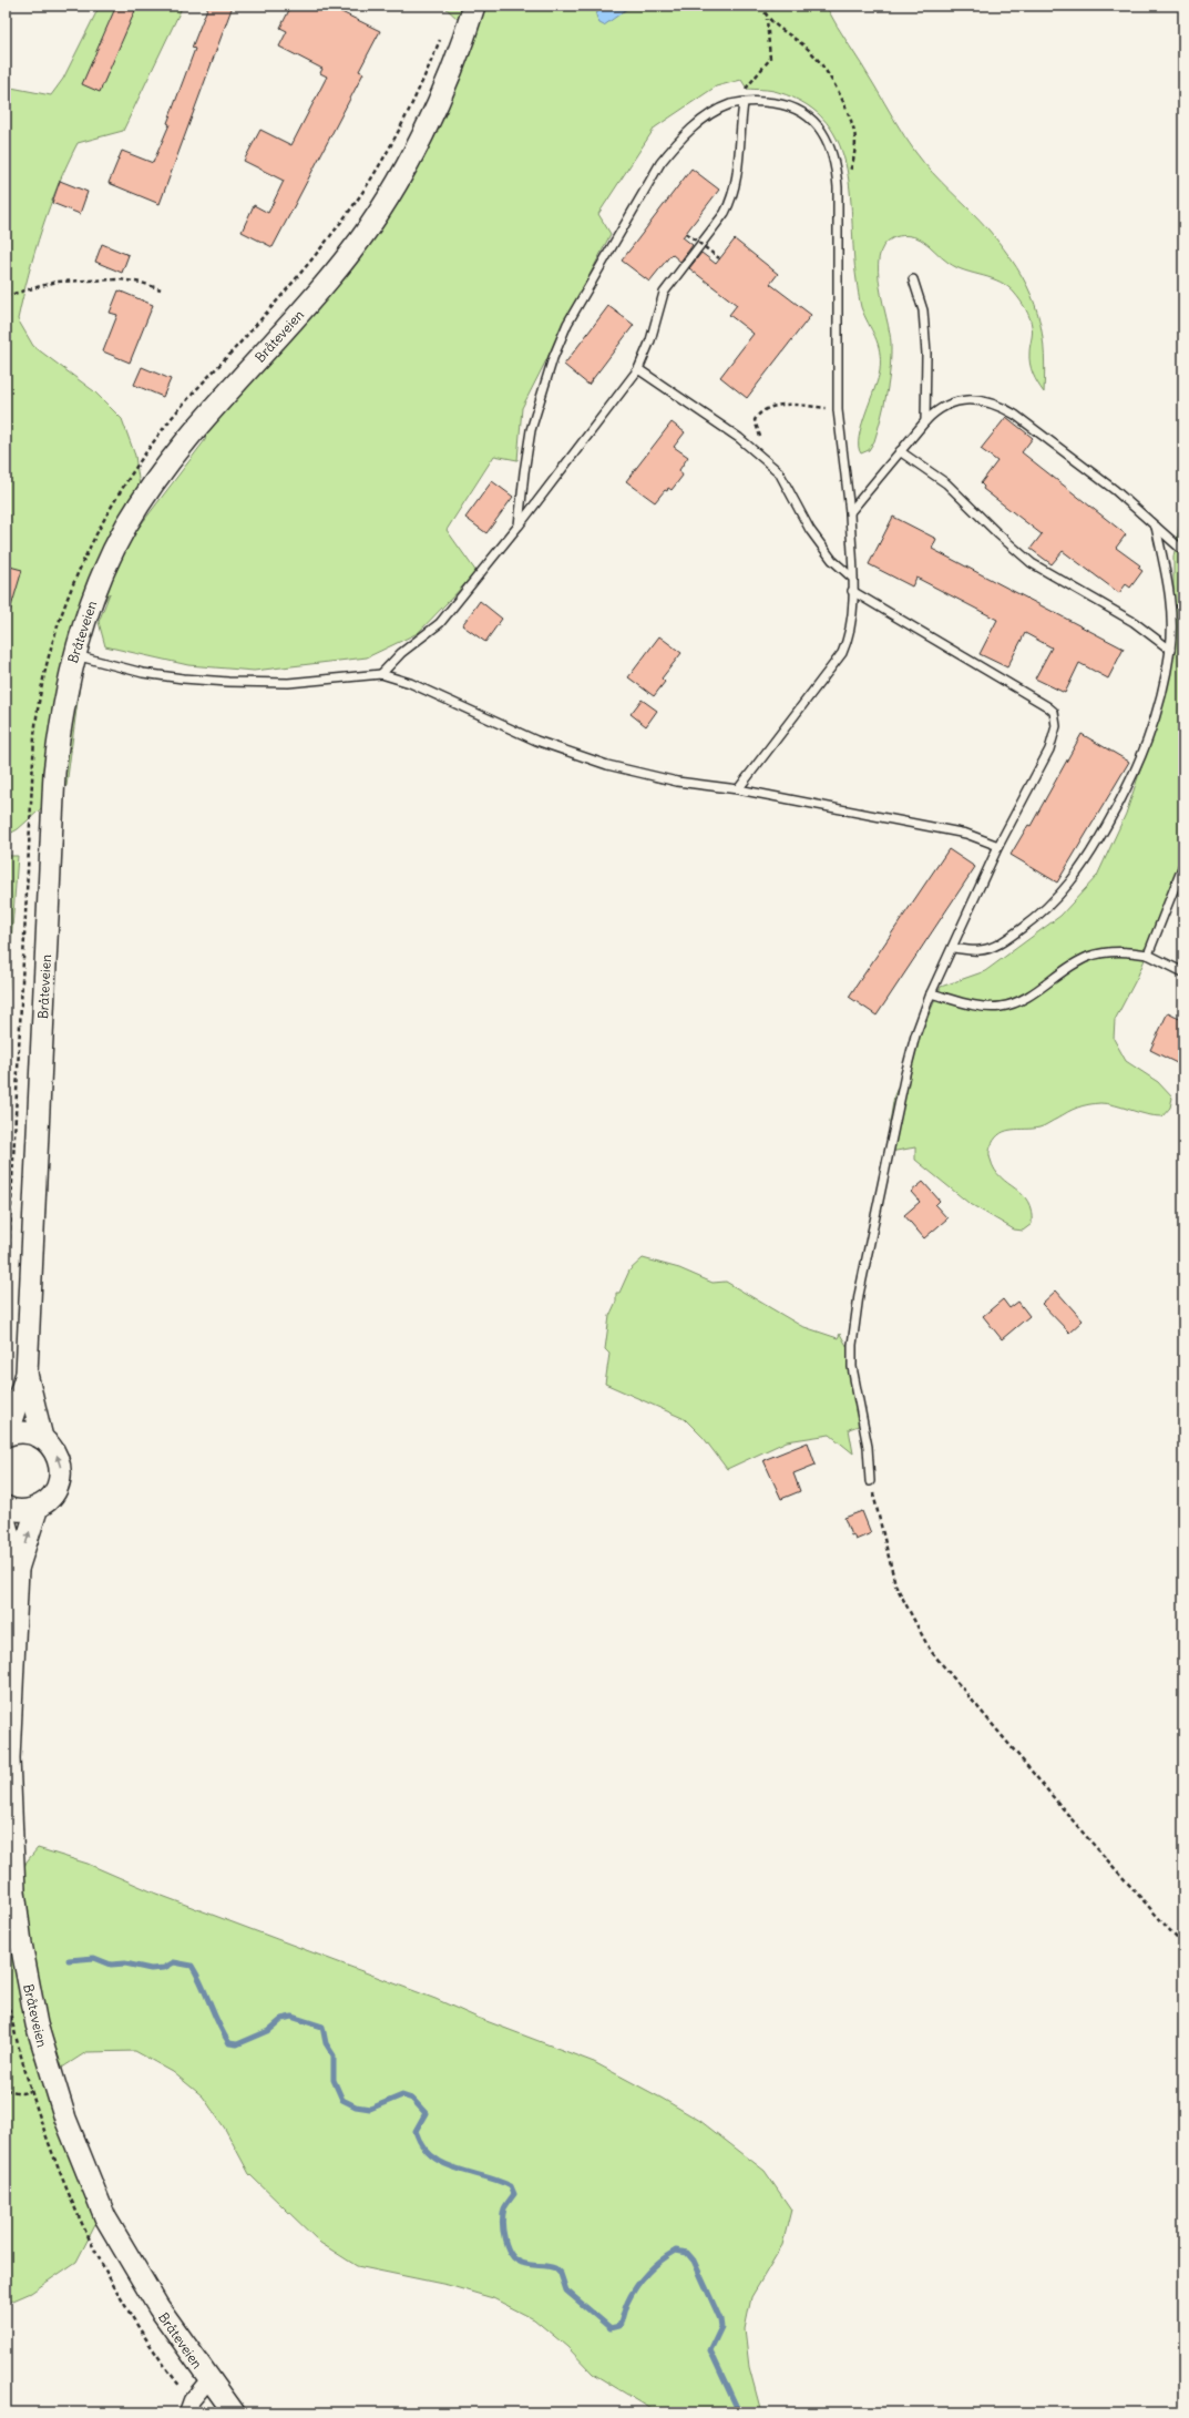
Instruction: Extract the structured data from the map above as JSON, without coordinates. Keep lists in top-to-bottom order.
{
  "streets": {
    "main road": ["Bråteveien"]
  }
}
